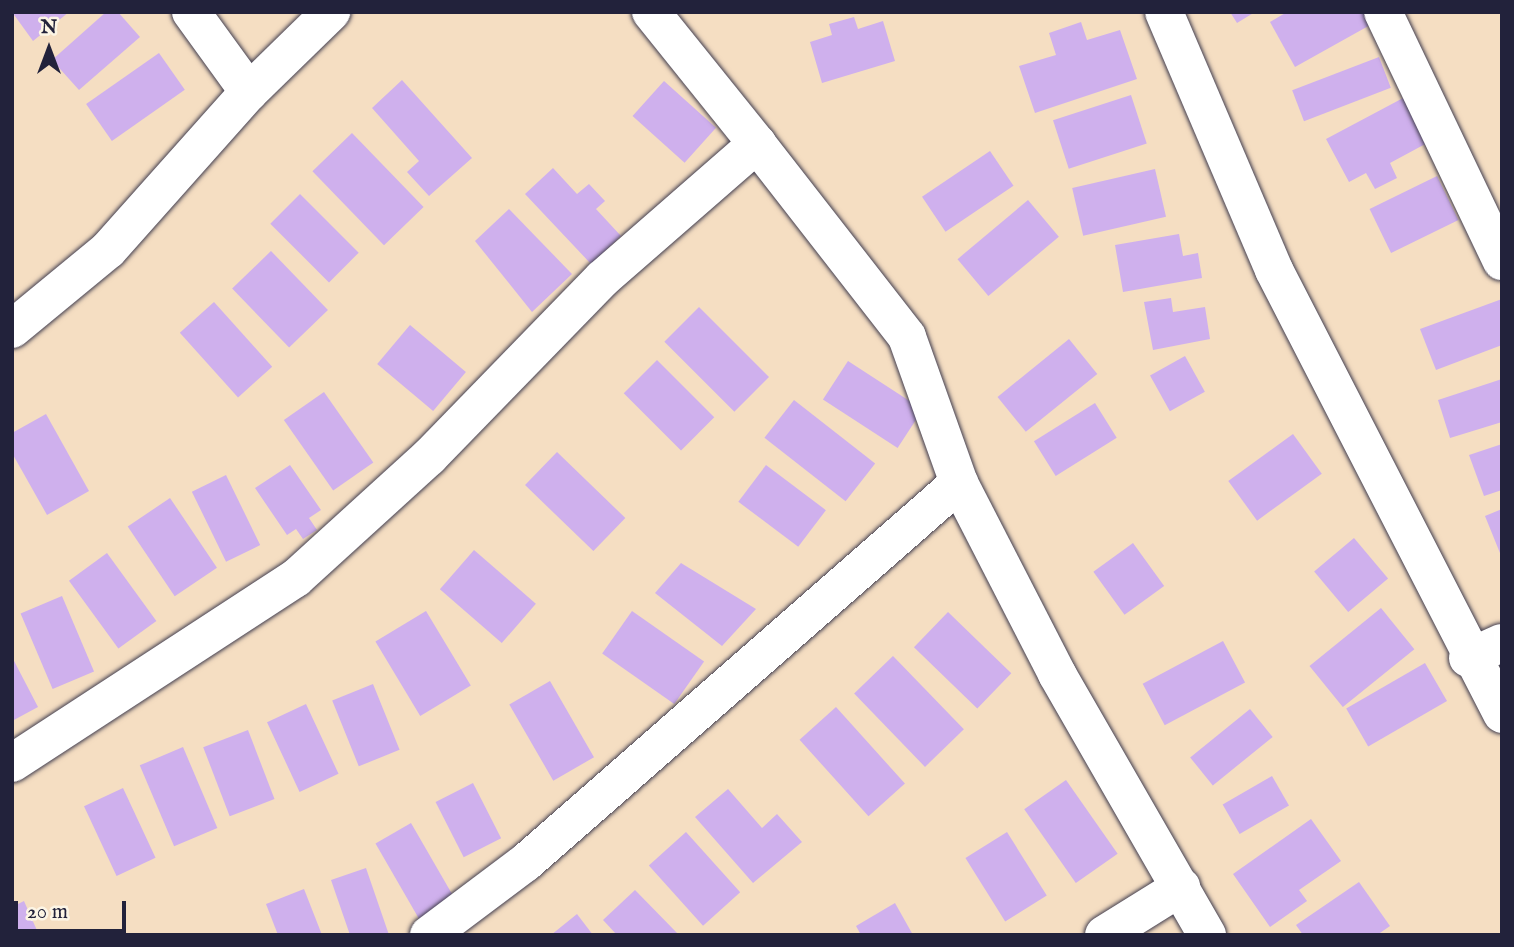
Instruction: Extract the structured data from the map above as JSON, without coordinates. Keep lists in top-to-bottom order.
{
  "scale_bar": "20 m",
  "north": "top"
}
